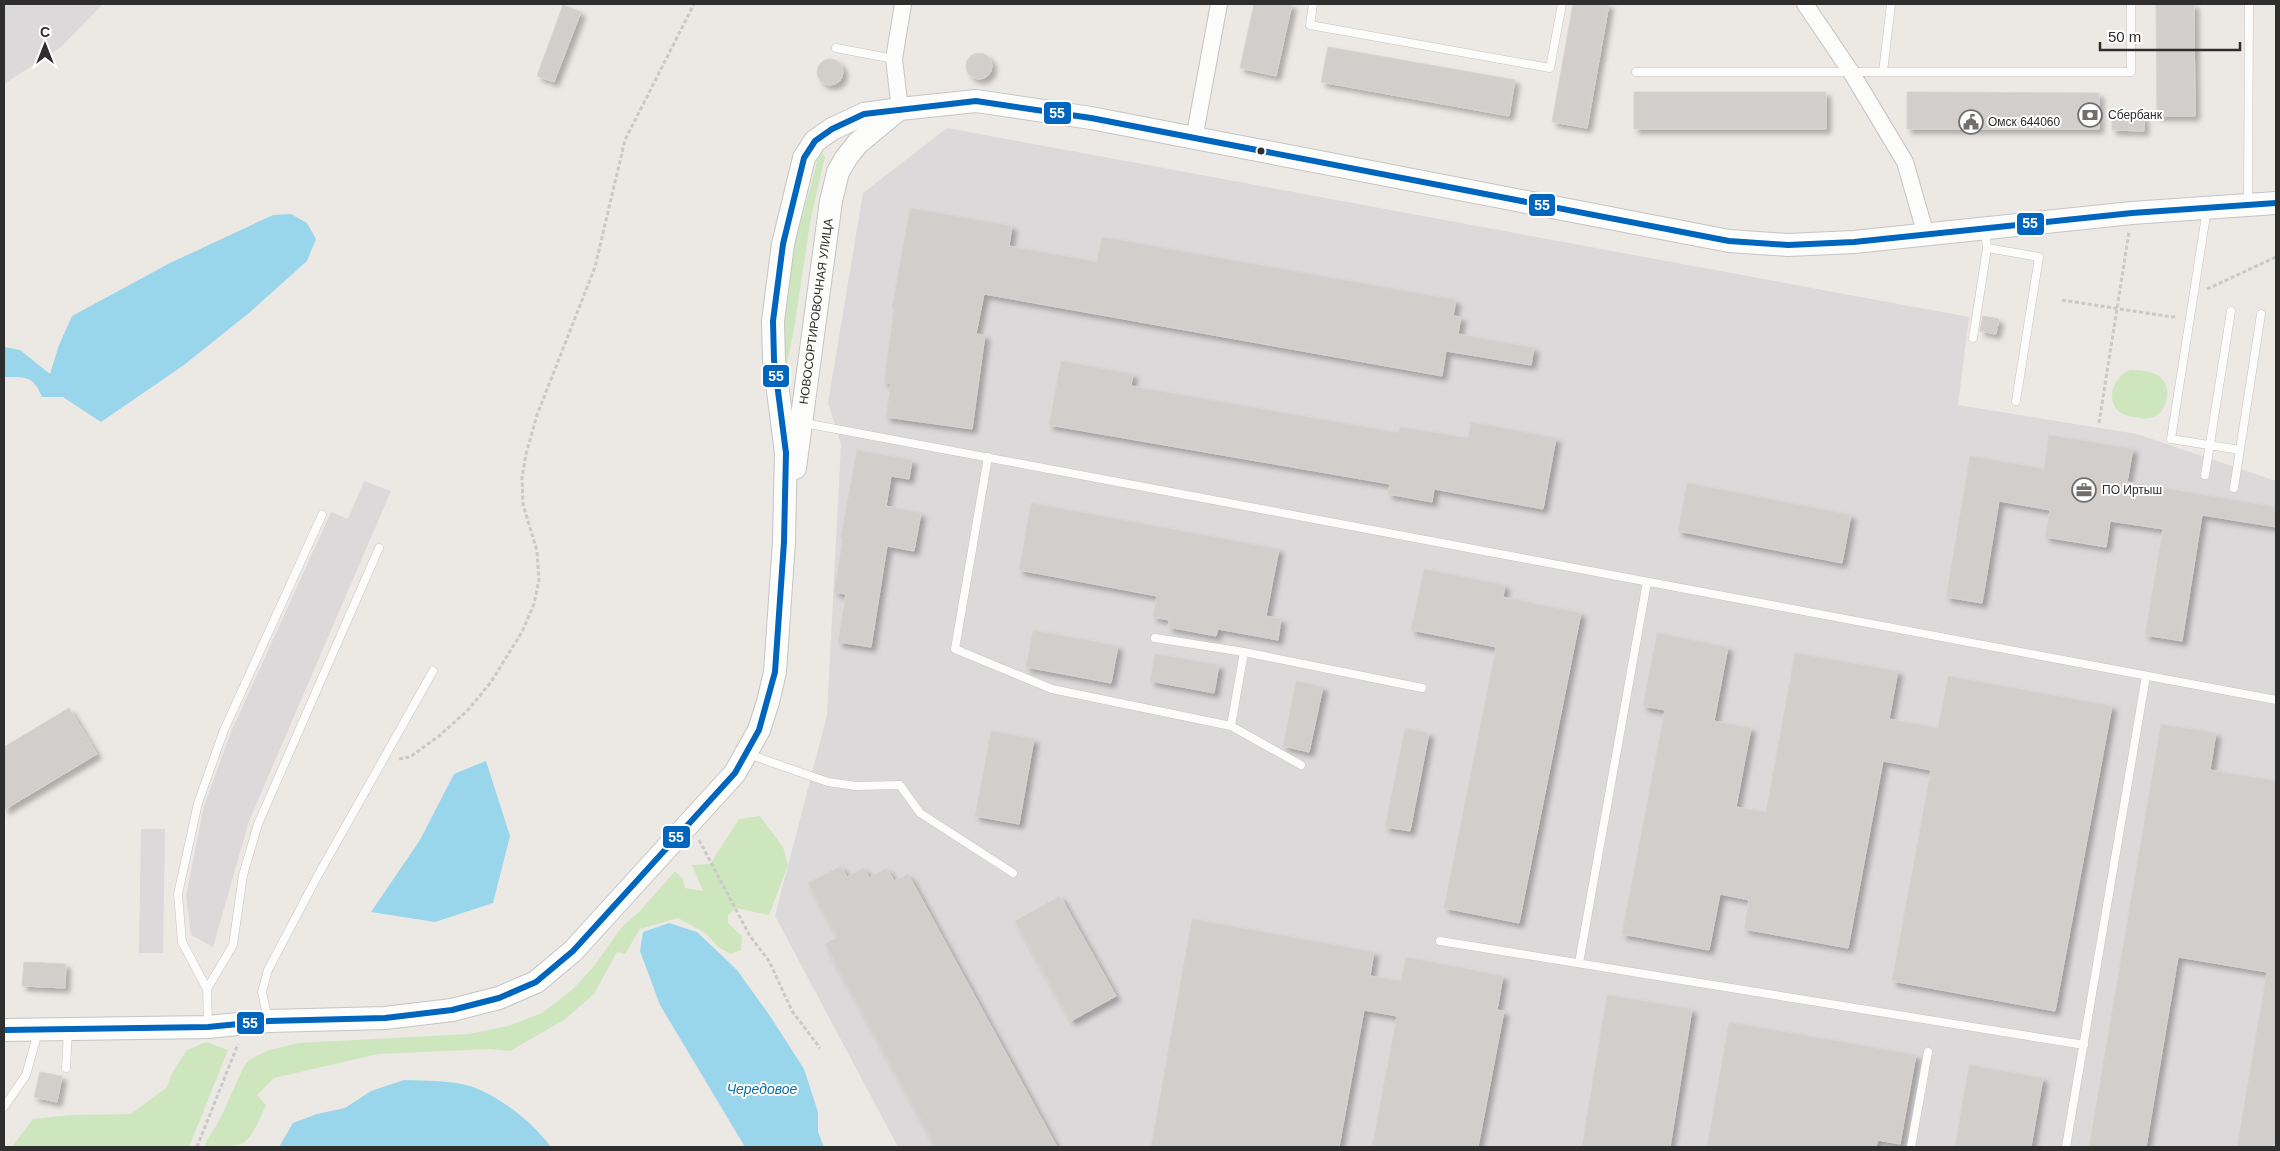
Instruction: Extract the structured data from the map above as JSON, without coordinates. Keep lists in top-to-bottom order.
{
  "streets": {
    "main road": ["НОВОСОРТИРОВОЧНАЯ УЛИЦА"]
  },
  "water": ["Чередовое"],
  "places": {
    "bank": ["Сбербанк"],
    "public building": ["Омск 644060"],
    "office": ["ПО Иртыш"]
  },
  "lines": ["transit line 55"],
  "scale_bar": "50 m",
  "north": "top"
}
